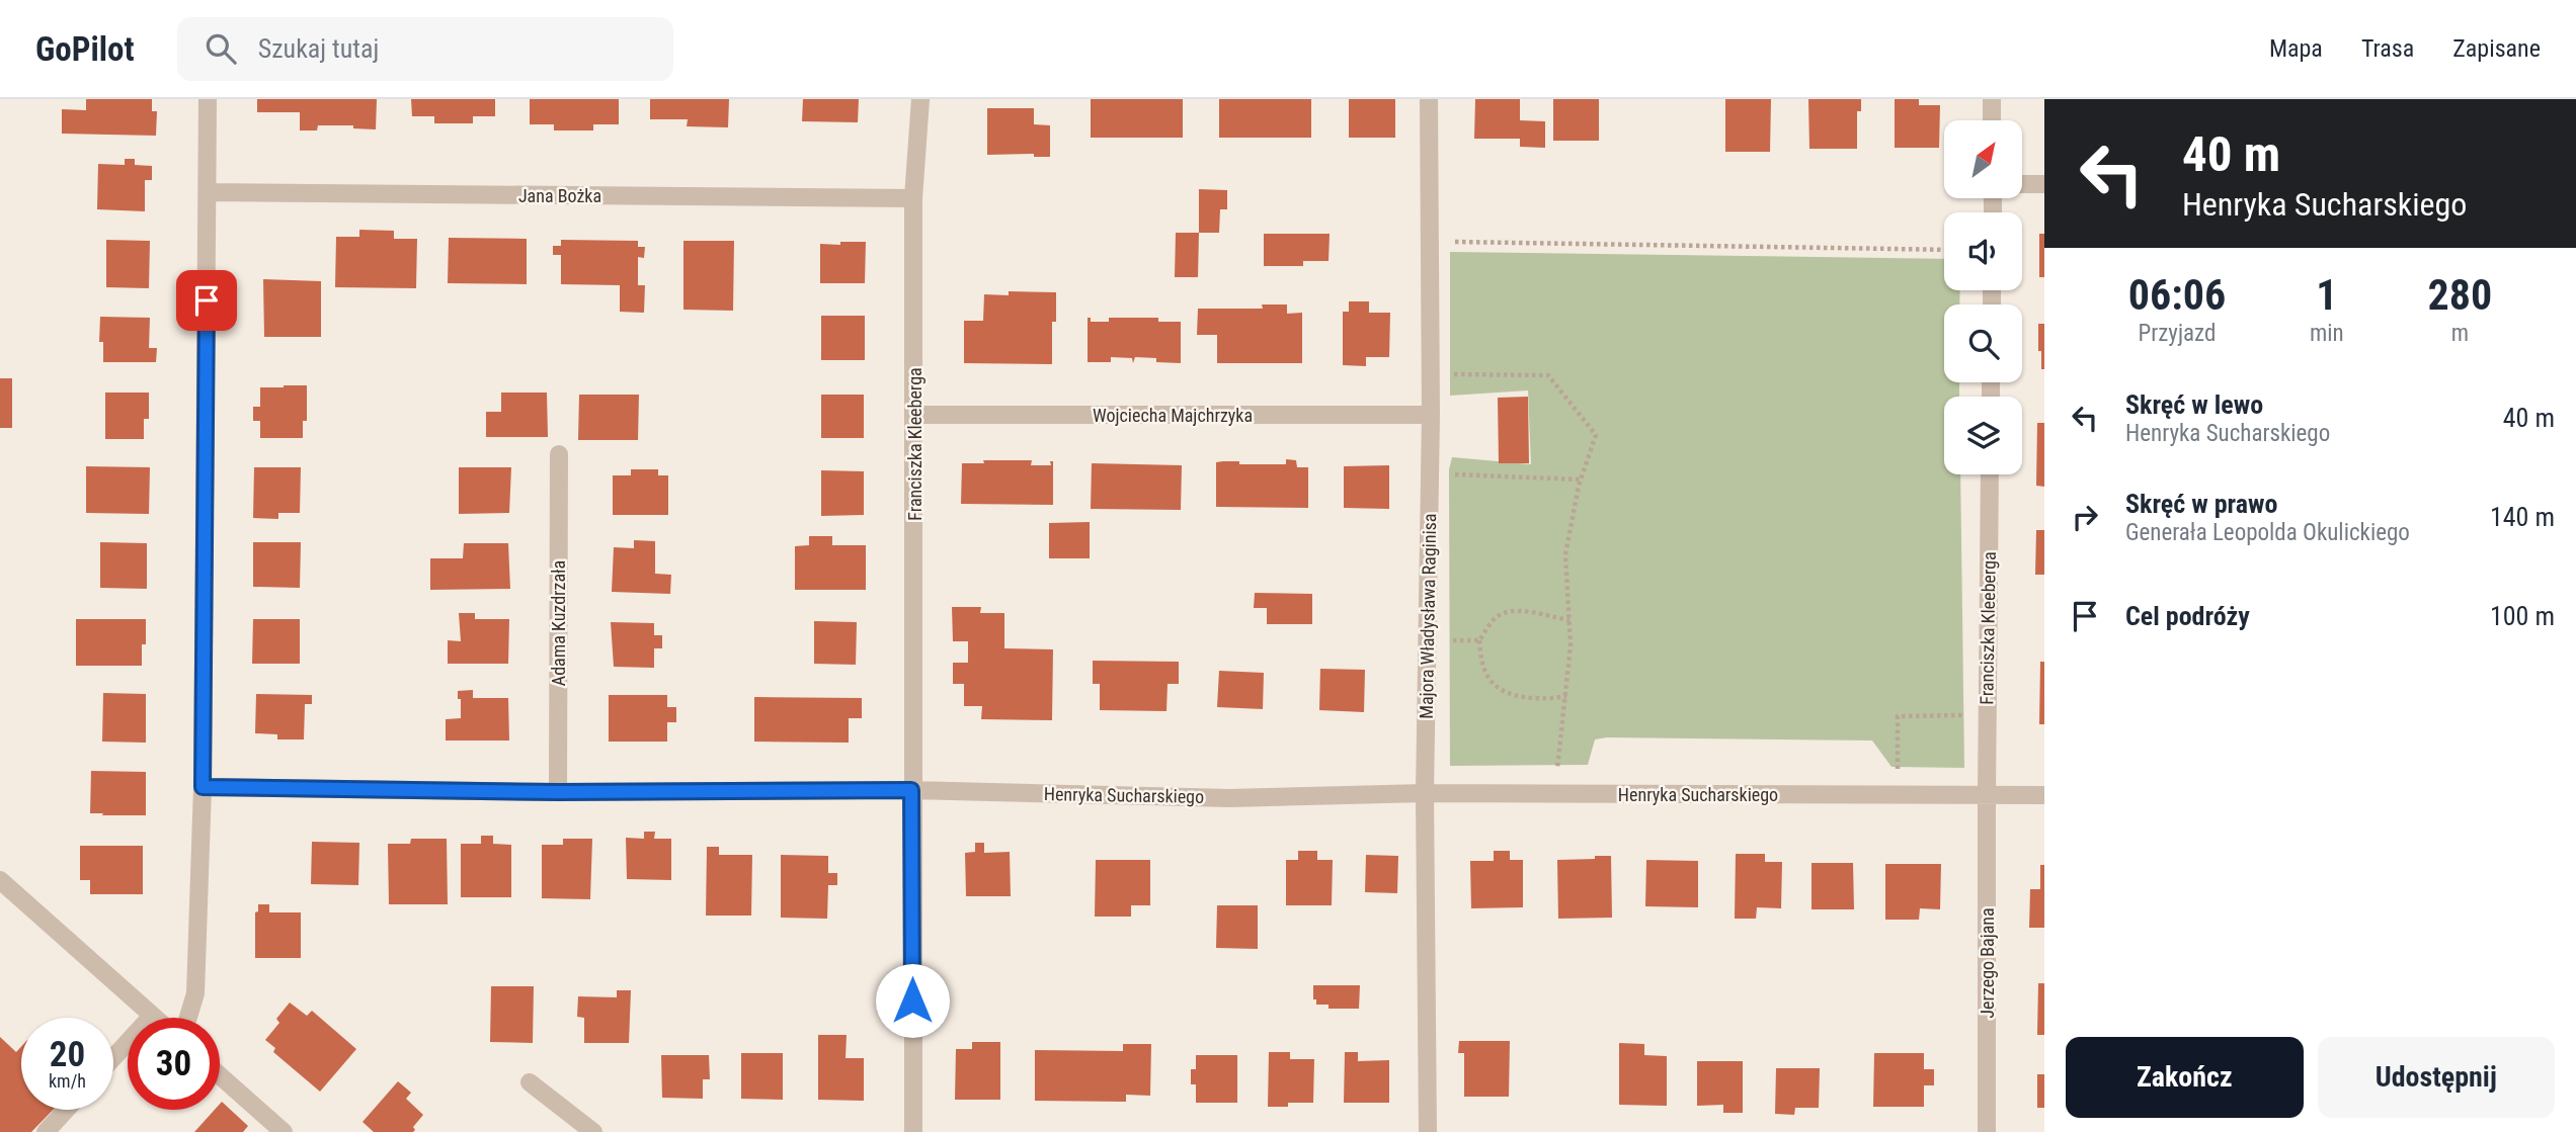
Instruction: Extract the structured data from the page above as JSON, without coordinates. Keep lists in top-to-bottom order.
{
  "streets": {
    "street": [
      "Jana Bożka",
      "Wojciecha Majchrzyka",
      "Franciszka Kleeberga",
      "Majora Władysława Raginisa",
      "Adama Kuzdrzała",
      "Henryka Sucharskiego",
      "Jerzego Bajana"
    ]
  },
  "crossings": [
    ["Jana Bożka", "Franciszka Kleeberga"],
    ["Wojciecha Majchrzyka", "Franciszka Kleeberga"],
    ["Wojciecha Majchrzyka", "Majora Władysława Raginisa"],
    ["Franciszka Kleeberga", "Henryka Sucharskiego"],
    ["Franciszka Kleeberga", "Jerzego Bajana"],
    ["Majora Władysława Raginisa", "Henryka Sucharskiego"],
    ["Adama Kuzdrzała", "Henryka Sucharskiego"],
    ["Henryka Sucharskiego", "Jerzego Bajana"]
  ],
  "north": "top right",
  "page": {
    "header": "GoPilot",
    "search": "Szukaj tutaj",
    "nav": ["Mapa", "Trasa", "Zapisane"],
    "turn": ["40 m", "Henryka Sucharskiego"],
    "eta": [
      "06:06",
      "Przyjazd",
      "1",
      "min",
      "280",
      "m"
    ],
    "list": [
      {
        "name": "Skręć w lewo",
        "note": "Henryka Sucharskiego",
        "value": "40 m"
      },
      {
        "name": "Skręć w prawo",
        "note": "Generała Leopolda Okulickiego",
        "value": "140 m"
      },
      {
        "name": "Cel podróży",
        "value": "100 m"
      }
    ],
    "speed": "20 km/h",
    "limit": "30",
    "buttons": ["Zakończ", "Udostępnij"]
  }
}
